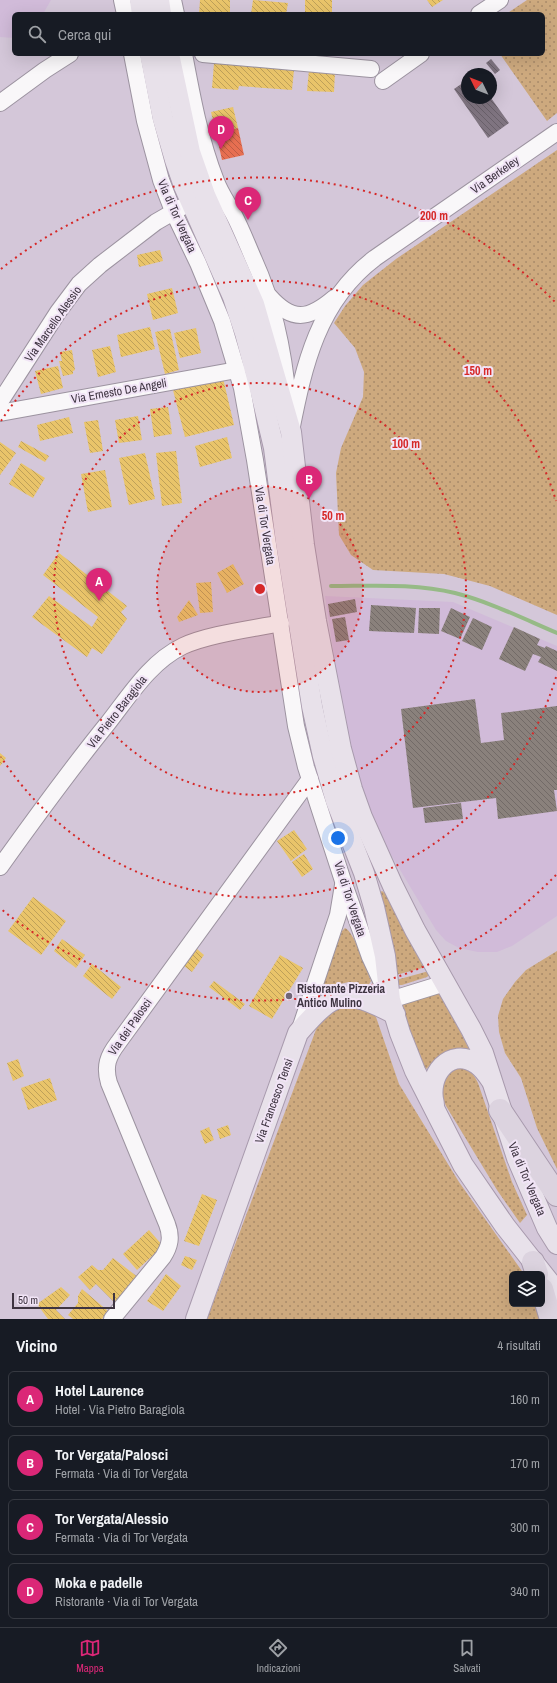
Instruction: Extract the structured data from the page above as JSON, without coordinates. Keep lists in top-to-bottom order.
{
  "streets": {
    "main road": ["Via di Tor Vergata", "Via Francesco Tensi"],
    "street": [
      "Via Berkeley",
      "Via Marcello Alessio",
      "Via Ernesto De Angeli",
      "Via Pietro Baragiola",
      "Via dei Palosci"
    ]
  },
  "crossings": [
    ["Via Berkeley", "Via di Tor Vergata"],
    ["Via di Tor Vergata", "Via Marcello Alessio"],
    ["Via di Tor Vergata", "Via Ernesto De Angeli"],
    ["Via di Tor Vergata", "Via Pietro Baragiola"],
    ["Via di Tor Vergata", "Via dei Palosci"],
    ["Via di Tor Vergata", "Via Francesco Tensi"]
  ],
  "places": ["Ristorante Pizzeria Antico Mulino"],
  "scale_bar": "50 m",
  "north": "top left",
  "page": {
    "search": "Cerca qui",
    "pins": [
      "D",
      "C",
      "B",
      "A"
    ],
    "scale": "50 m",
    "heading": ["Vicino", "4 risultati"],
    "list": [
      {
        "mark": "A",
        "name": "Hotel Laurence",
        "note": "Hotel · Via Pietro Baragiola",
        "value": "160 m"
      },
      {
        "mark": "B",
        "name": "Tor Vergata/Palosci",
        "note": "Fermata · Via di Tor Vergata",
        "value": "170 m"
      },
      {
        "mark": "C",
        "name": "Tor Vergata/Alessio",
        "note": "Fermata · Via di Tor Vergata",
        "value": "300 m"
      },
      {
        "mark": "D",
        "name": "Moka e padelle",
        "note": "Ristorante · Via di Tor Vergata",
        "value": "340 m"
      }
    ],
    "nav": ["Mappa", "Indicazioni", "Salvati"]
  },
  "rings": [
    "200 m",
    "150 m",
    "100 m",
    "50 m"
  ]
}
